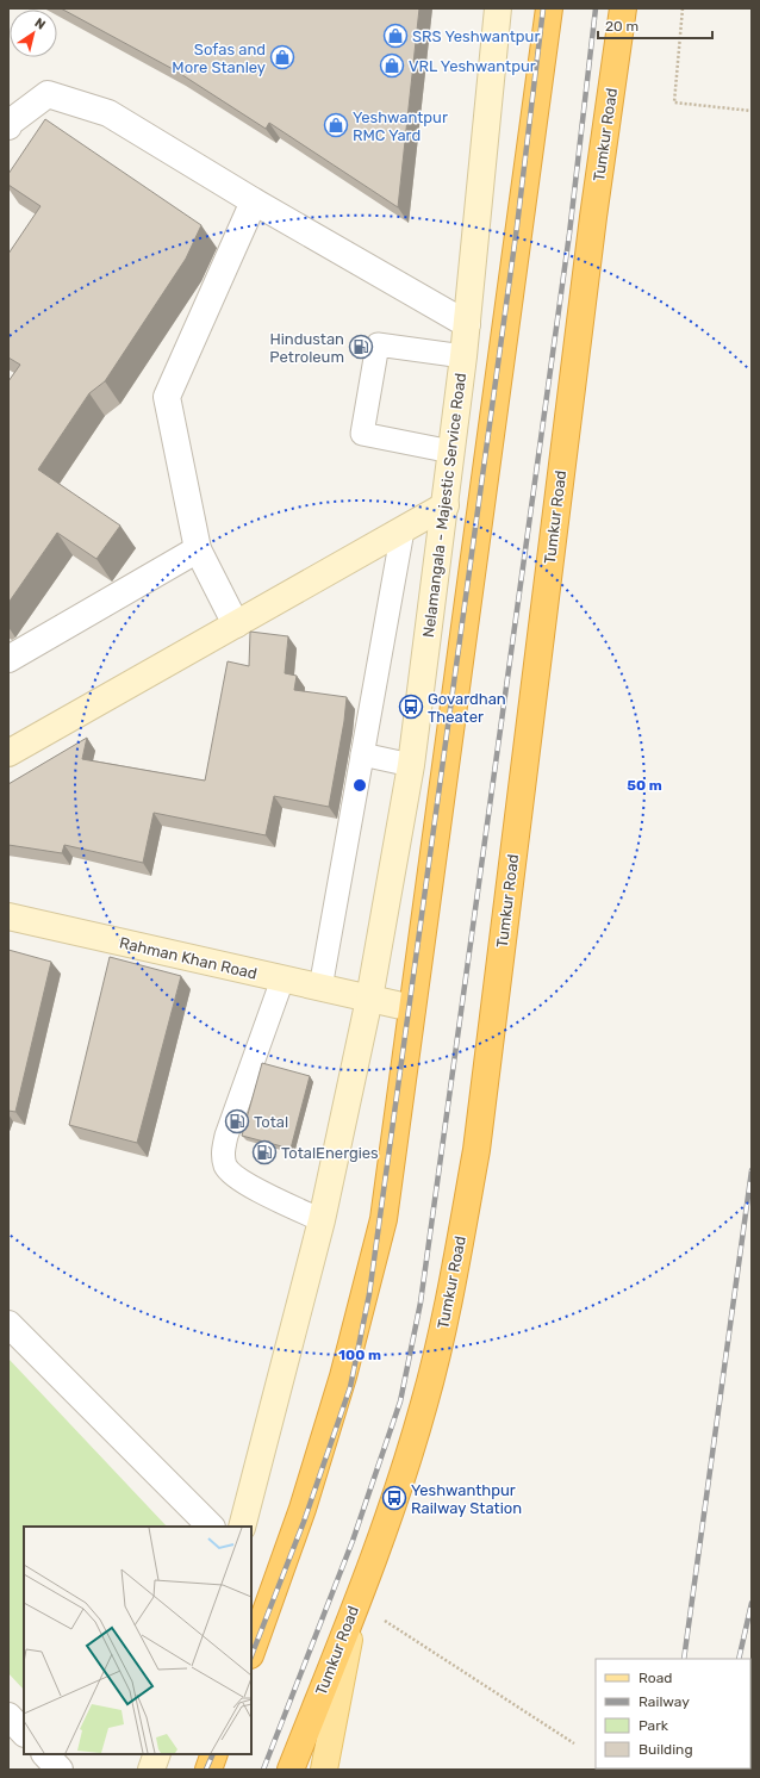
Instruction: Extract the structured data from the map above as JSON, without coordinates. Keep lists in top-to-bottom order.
{
  "streets": {
    "highway": ["Tumkur Road"],
    "main road": ["Nelamangala - Majestic Service Road", "Rahman Khan Road"]
  },
  "crossings": [
    ["Nelamangala - Majestic Service Road", "Rahman Khan Road"]
  ],
  "places": {
    "shop": [
      "SRS Yeshwantpur",
      "Sofas and More Stanley",
      "VRL Yeshwantpur",
      "Yeshwantpur RMC Yard"
    ],
    "fuel station": ["Hindustan Petroleum", "Total", "TotalEnergies"],
    "bus stop": ["Govardhan Theater", "Yeshwanthpur Railway Station"]
  },
  "legend": [
    "Road",
    "Railway",
    "Park",
    "Building"
  ],
  "scale_bar": "20 m",
  "north": "top right",
  "rings": ["50 m", "100 m"]
}
